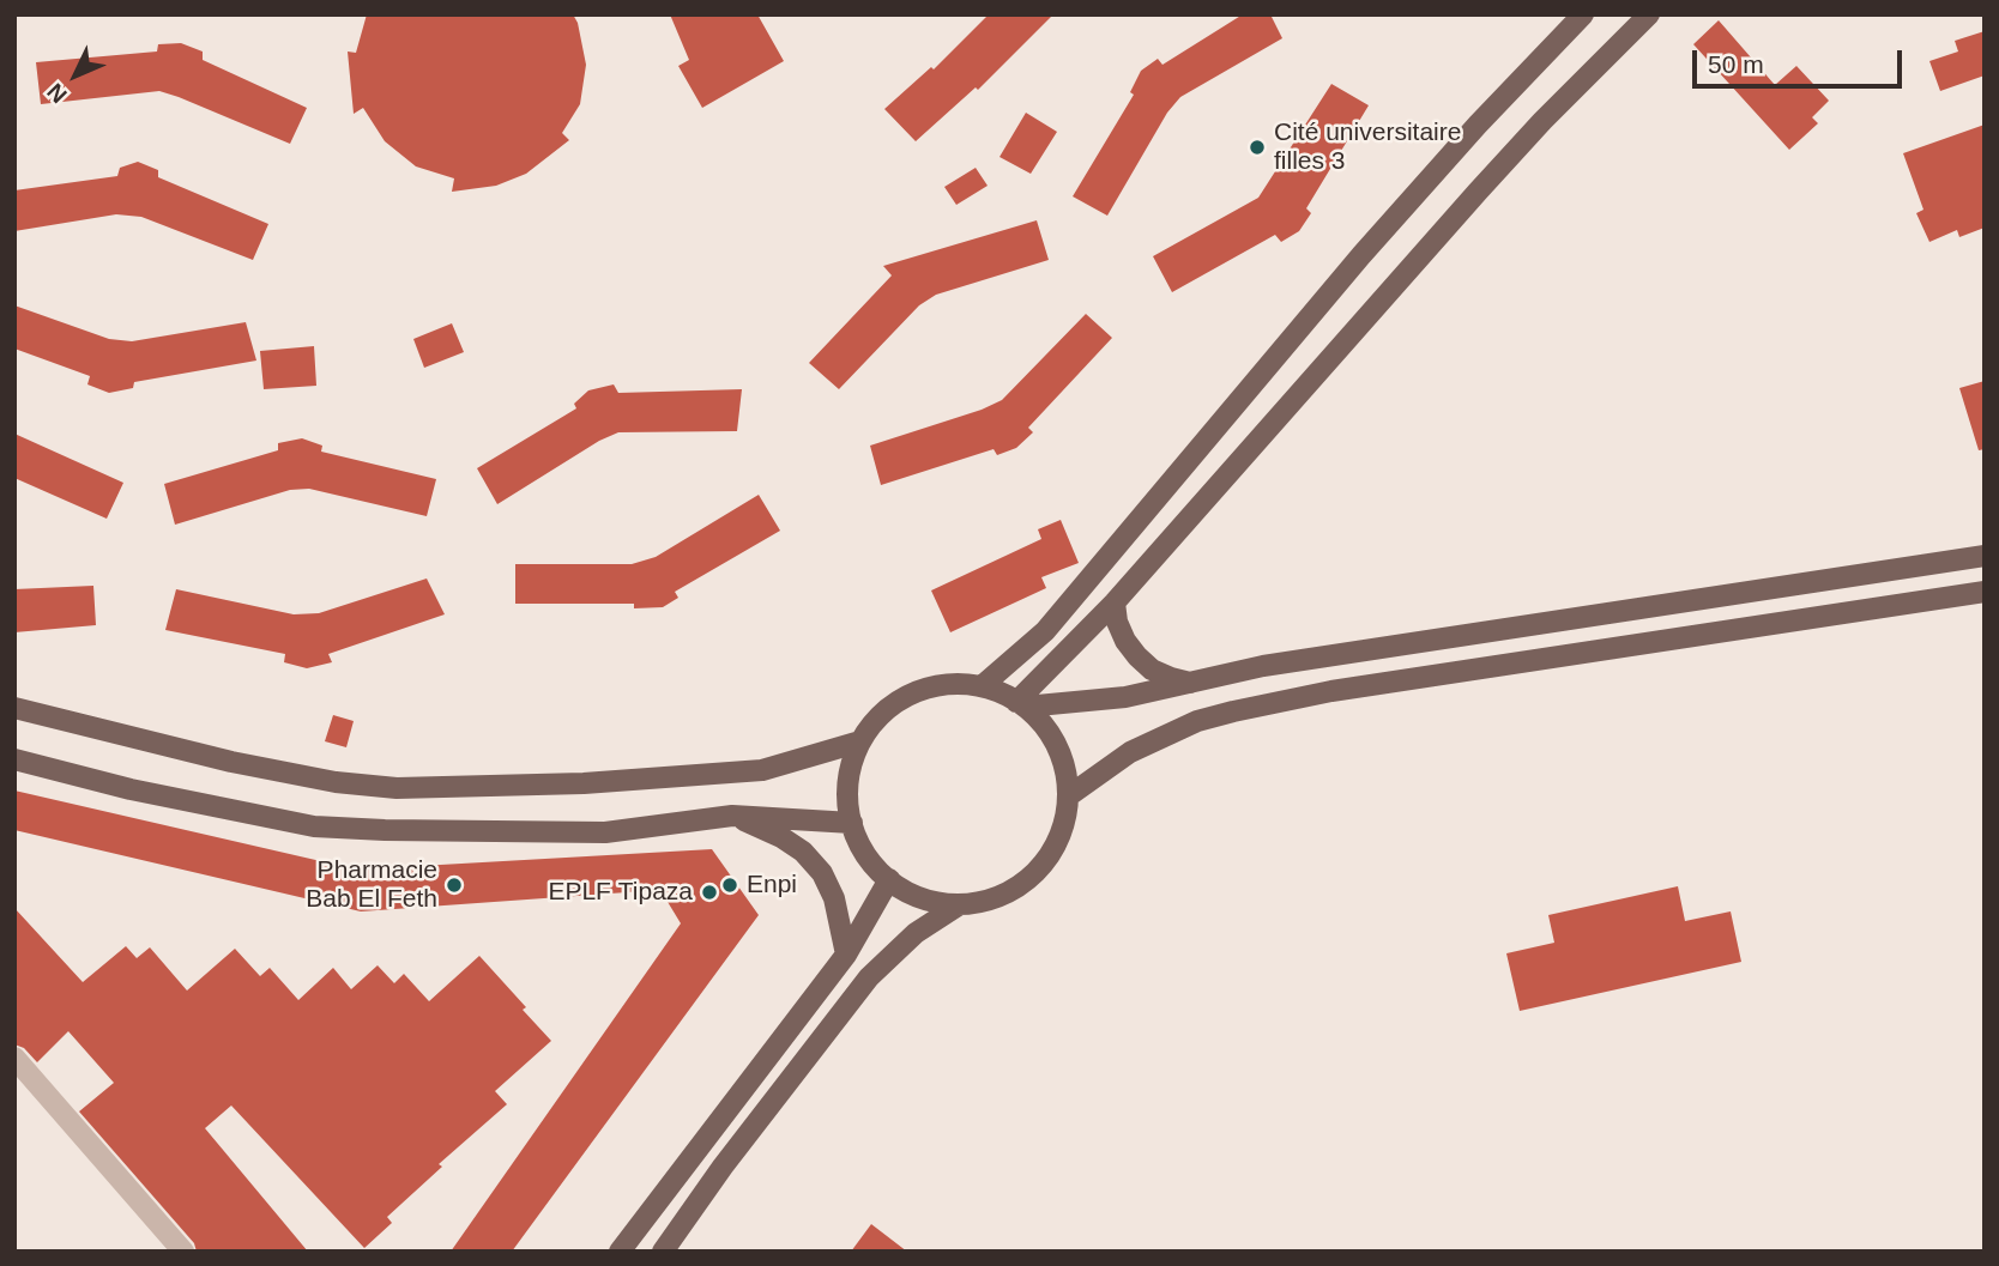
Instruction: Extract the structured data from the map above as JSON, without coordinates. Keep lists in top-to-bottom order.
{
  "places": [
    "Cité universitaire filles 3",
    "Pharmacie Bab El Feth",
    "Enpi",
    "EPLF Tipaza"
  ],
  "scale_bar": "50 m",
  "north": "bottom left"
}
